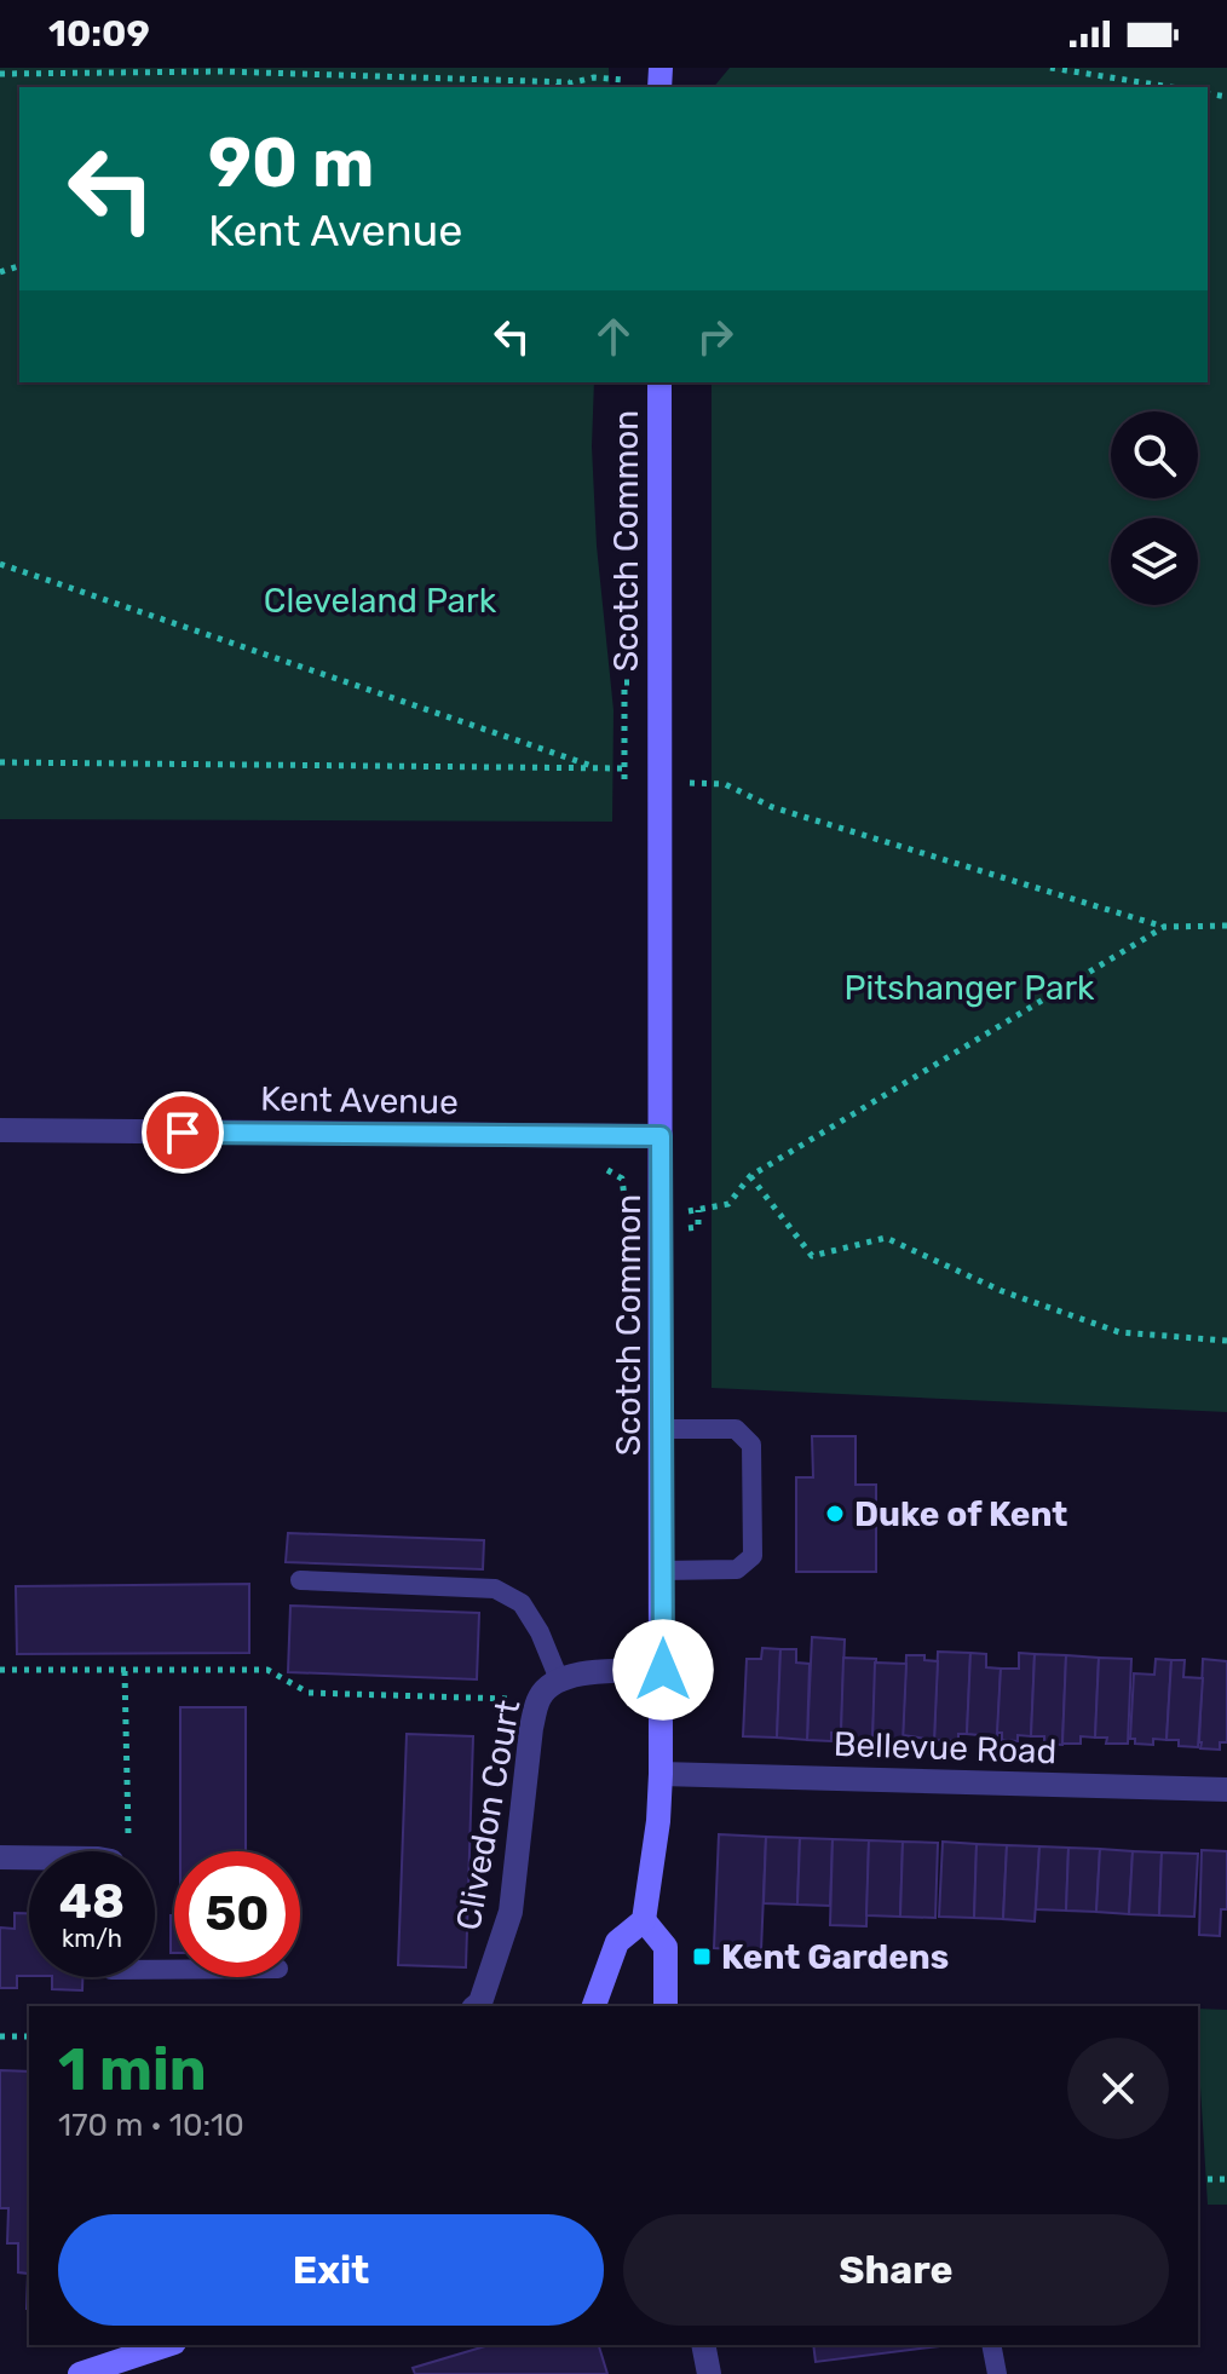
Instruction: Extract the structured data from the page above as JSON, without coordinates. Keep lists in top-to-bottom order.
{
  "streets": {
    "main road": ["Scotch Common"],
    "street": ["Kent Avenue", "Bellevue Road", "Clivedon Court"]
  },
  "crossings": [
    ["Scotch Common", "Kent Avenue"],
    ["Scotch Common", "Bellevue Road"],
    ["Scotch Common", "Clivedon Court"]
  ],
  "parks": ["Cleveland Park", "Pitshanger Park"],
  "places": {
    "other": ["Duke of Kent"],
    "transit": ["Kent Gardens"]
  },
  "page": {
    "status": "10:09",
    "turn": ["90 m", "Kent Avenue"],
    "speed": "48 km/h",
    "limit": "50",
    "heading": ["1 min", "170 m · 10:10"],
    "buttons": ["Exit", "Share"]
  }
}
